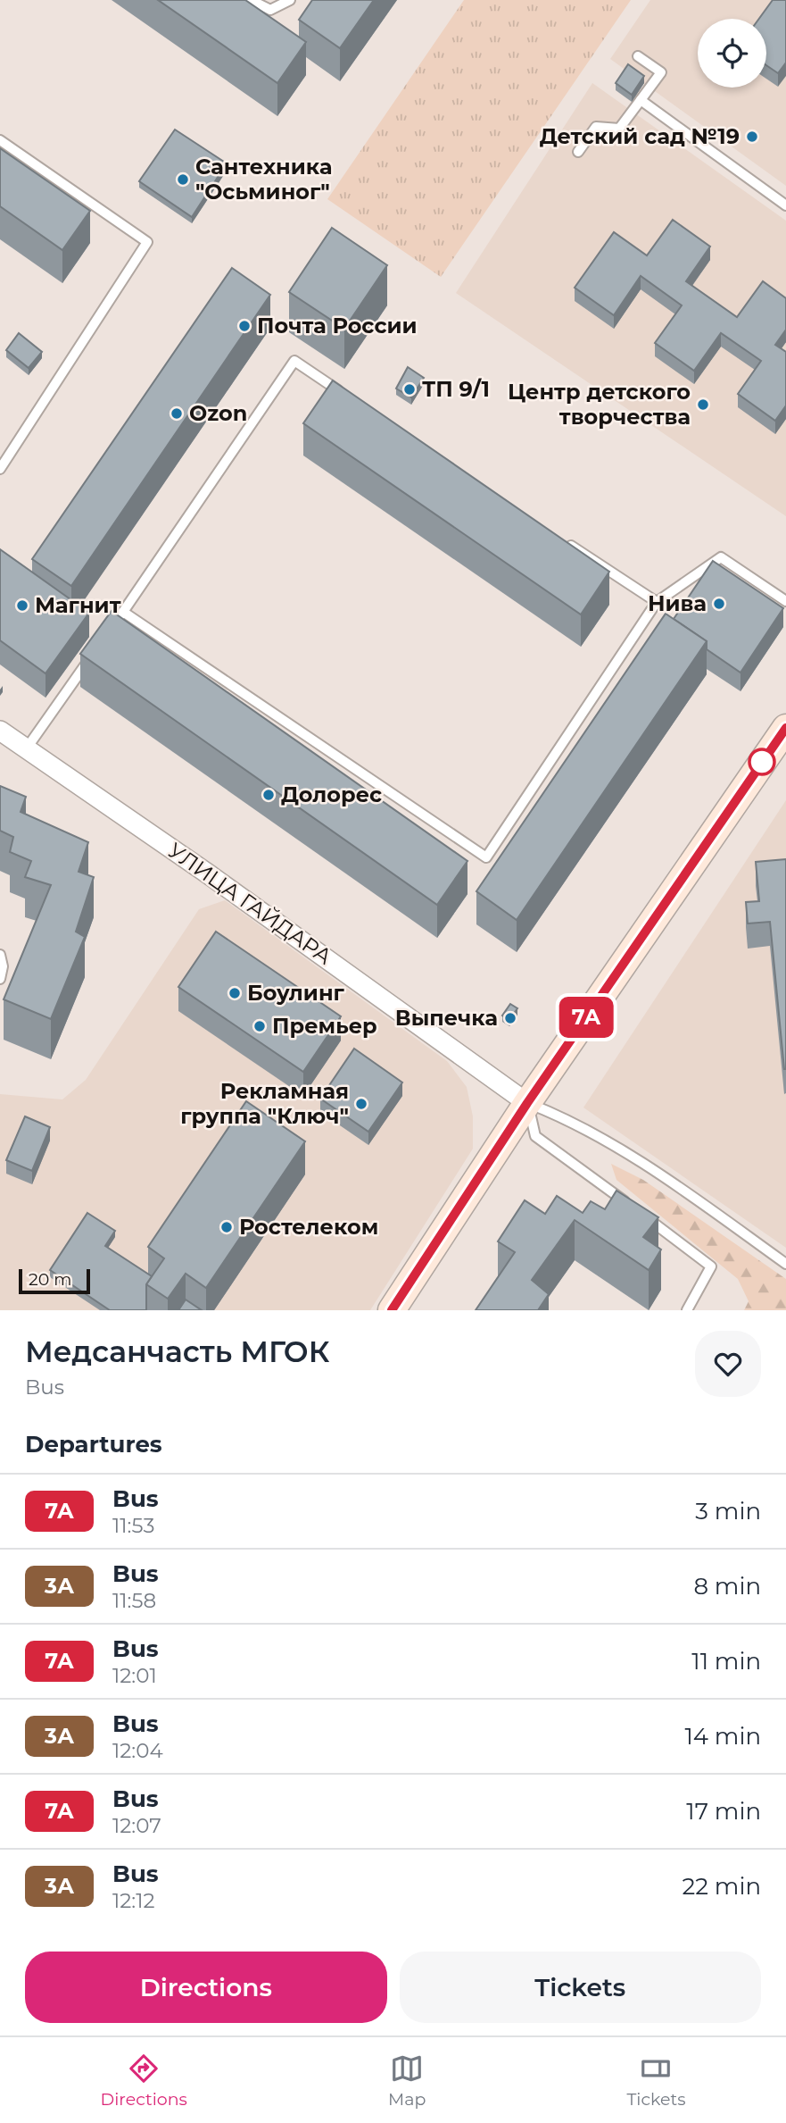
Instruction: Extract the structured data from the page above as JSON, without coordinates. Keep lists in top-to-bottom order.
{
  "streets": {
    "street": ["УЛИЦА ГАЙДАРА"]
  },
  "places": [
    "Детский сад №19",
    "Сантехника \"Осьминог\"",
    "Почта России",
    "ТП 9/1",
    "Центр детского творчества",
    "Ozon",
    "Нива",
    "Магнит",
    "Долорес",
    "Боулинг",
    "Выпечка",
    "Премьер",
    "Рекламная группа \"Ключ\"",
    "Ростелеком"
  ],
  "lines": ["bus line 7А"],
  "scale_bar": "20 m",
  "page": {
    "on_map": "7А",
    "scale": "20 m",
    "heading": [
      ["Медсанчасть МГОК", "Bus"],
      "Departures"
    ],
    "list": [
      {
        "mark": "7А",
        "name": "Bus",
        "note": "11:53",
        "value": "3 min"
      },
      {
        "mark": "3А",
        "name": "Bus",
        "note": "11:58",
        "value": "8 min"
      },
      {
        "mark": "7А",
        "name": "Bus",
        "note": "12:01",
        "value": "11 min"
      },
      {
        "mark": "3А",
        "name": "Bus",
        "note": "12:04",
        "value": "14 min"
      },
      {
        "mark": "7А",
        "name": "Bus",
        "note": "12:07",
        "value": "17 min"
      },
      {
        "mark": "3А",
        "name": "Bus",
        "note": "12:12",
        "value": "22 min"
      }
    ],
    "buttons": ["Directions", "Tickets"],
    "tabs": ["Directions", "Map", "Tickets"]
  }
}
